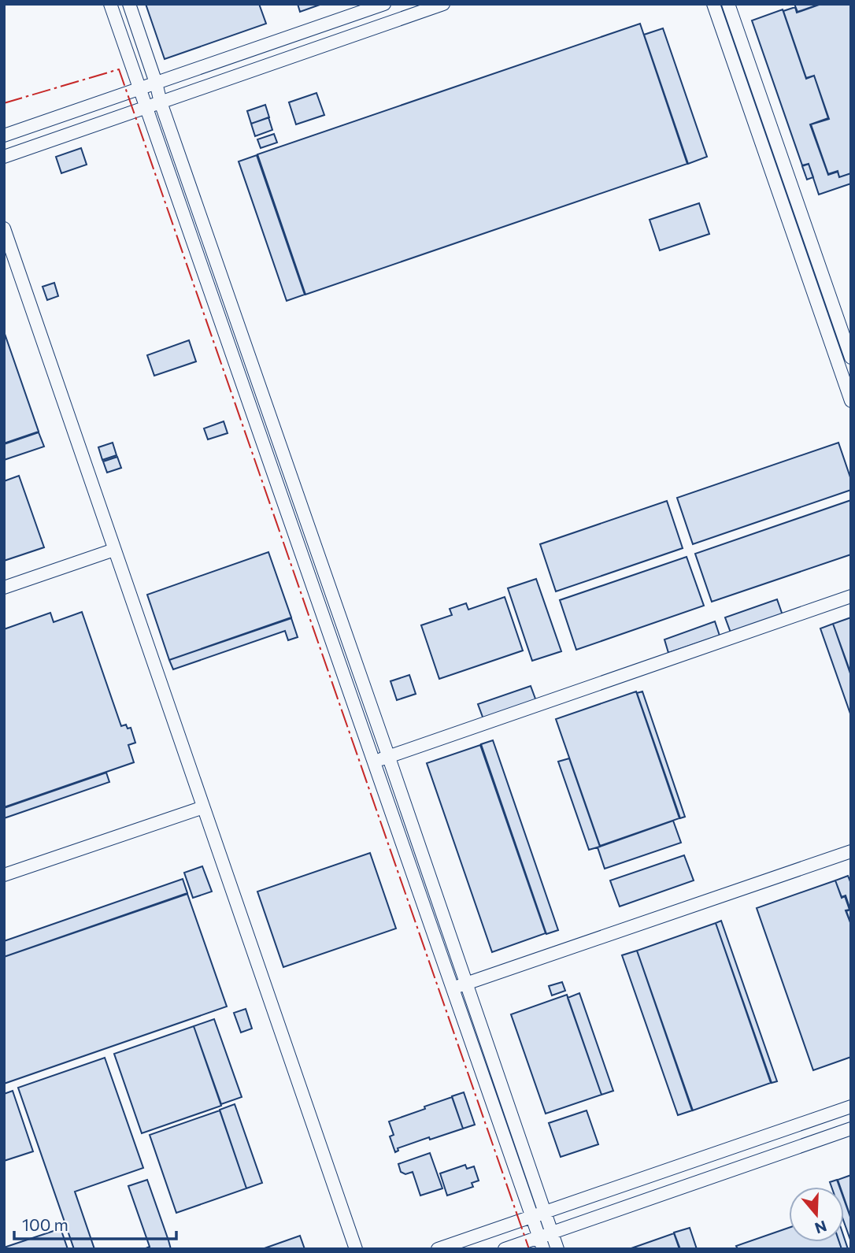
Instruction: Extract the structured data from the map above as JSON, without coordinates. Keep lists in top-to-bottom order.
{
  "scale_bar": "100 m",
  "north": "bottom"
}
